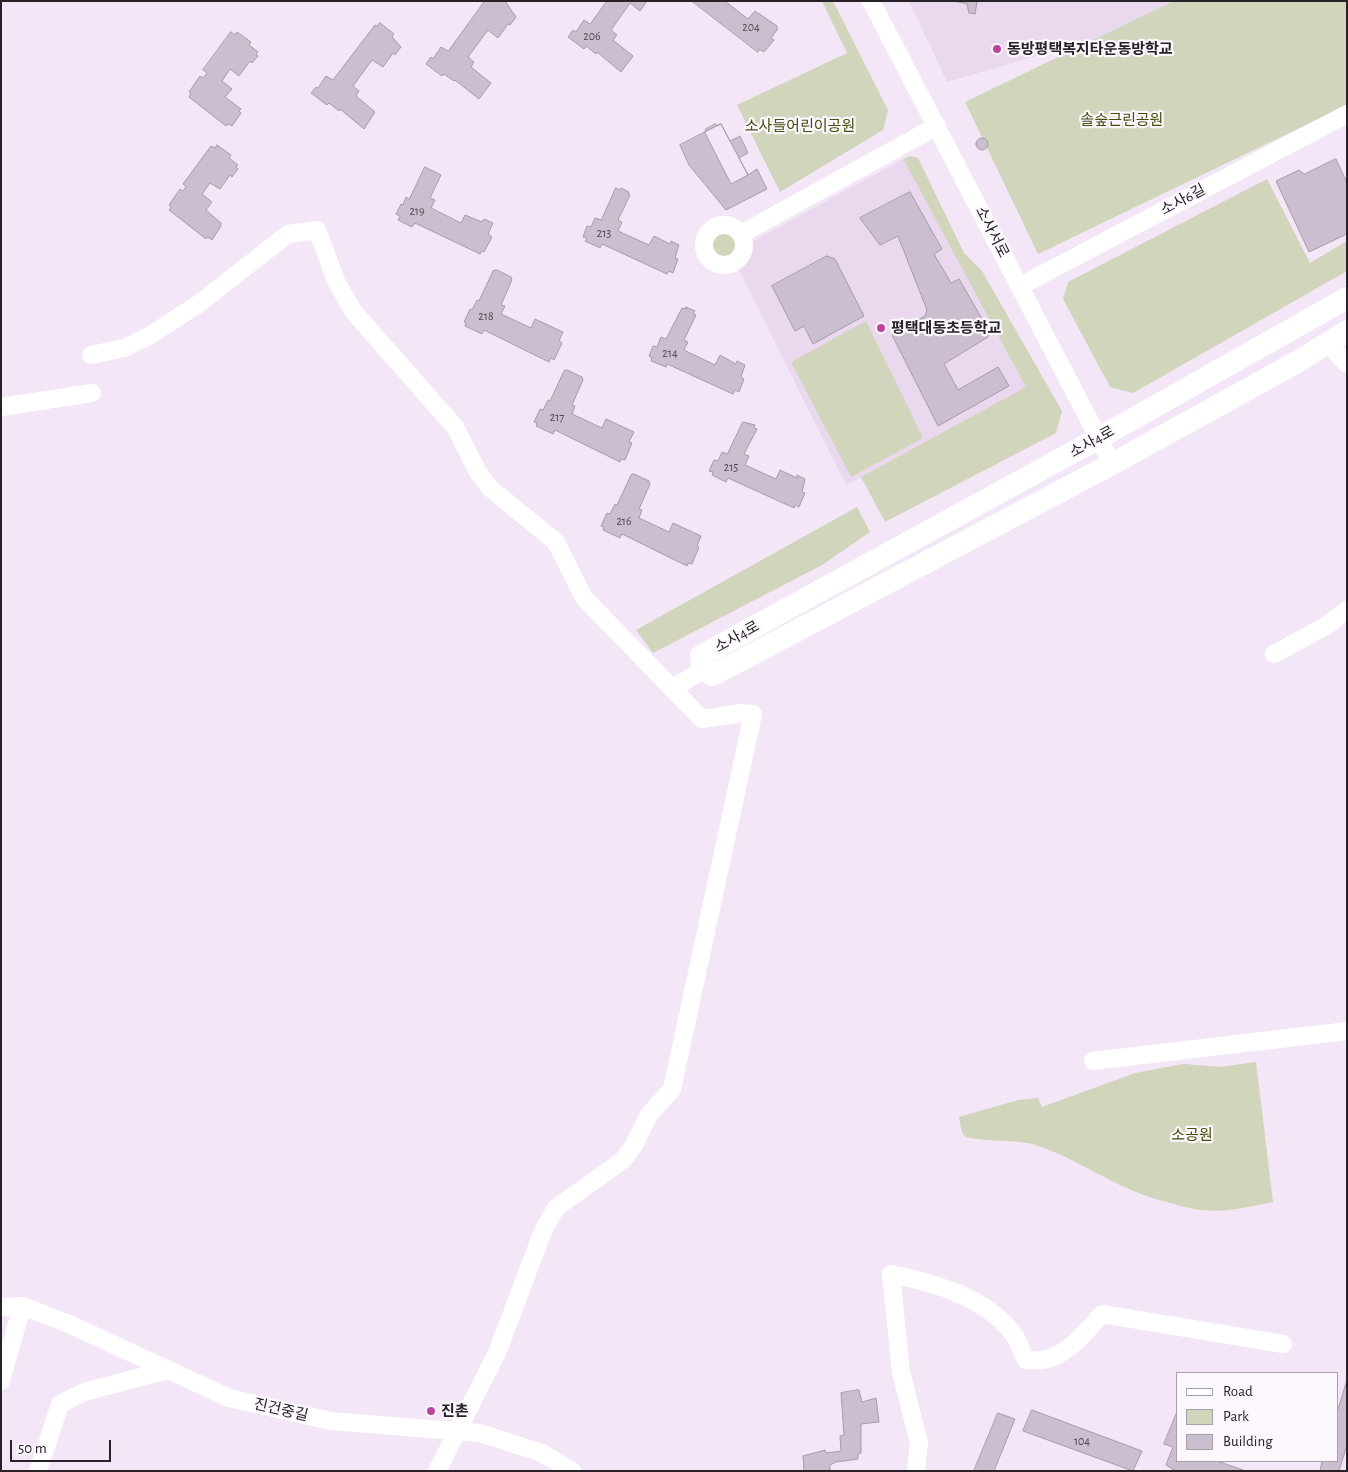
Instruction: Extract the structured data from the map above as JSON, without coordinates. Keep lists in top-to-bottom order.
{
  "streets": {
    "main road": ["소사4로"],
    "street": ["소사6길", "소사서로", "진건중길"]
  },
  "crossings": [
    ["소사6길", "소사서로"],
    ["소사서로", "소사4로"]
  ],
  "parks": ["솔숲근린공원", "소사들어린이공원", "소공원"],
  "places": ["동방평택복지타운동방학교", "평택대동초등학교", "진촌"],
  "house_numbers": [
    "204",
    "206",
    "219",
    "213",
    "218",
    "214",
    "217",
    "215",
    "216",
    "104"
  ],
  "legend": ["Road", "Park", "Building"],
  "scale_bar": "50 m"
}
